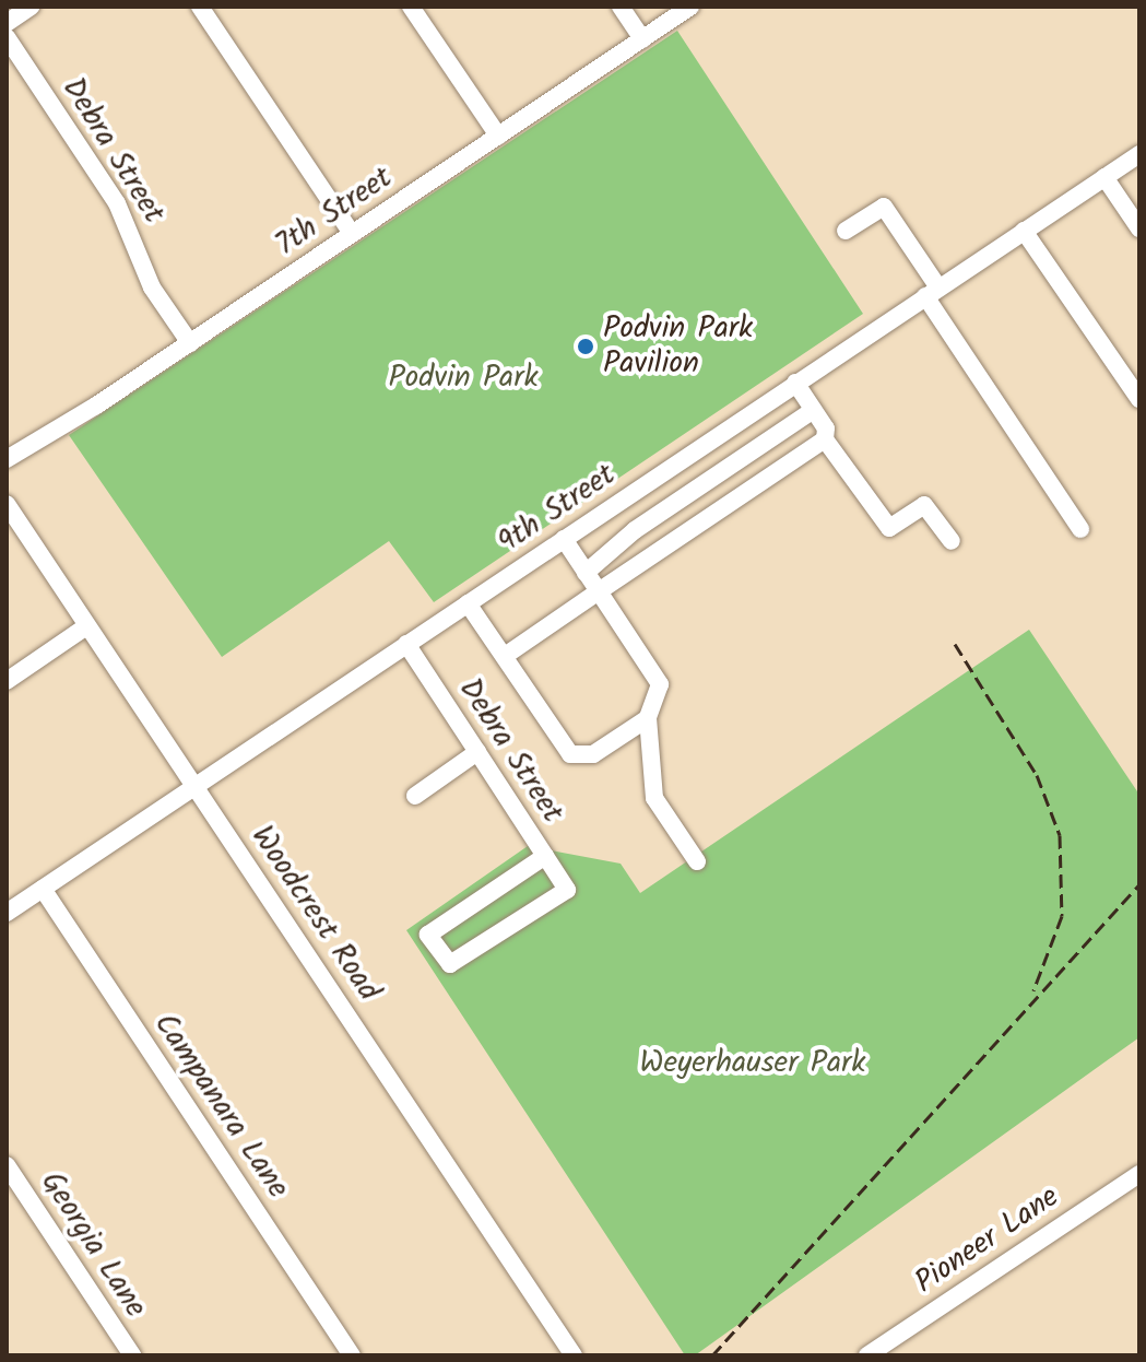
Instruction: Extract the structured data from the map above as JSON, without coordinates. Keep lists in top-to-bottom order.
{
  "streets": {
    "street": [
      "Debra Street",
      "7th Street",
      "9th Street",
      "Woodcrest Road",
      "Campanara Lane",
      "Pioneer Lane",
      "Georgia Lane"
    ]
  },
  "crossings": [
    ["Debra Street", "7th Street"],
    ["Debra Street", "9th Street"],
    ["9th Street", "Woodcrest Road"],
    ["9th Street", "Campanara Lane"]
  ],
  "parks": ["Podvin Park", "Weyerhauser Park"],
  "places": ["Podvin Park Pavilion"]
}
